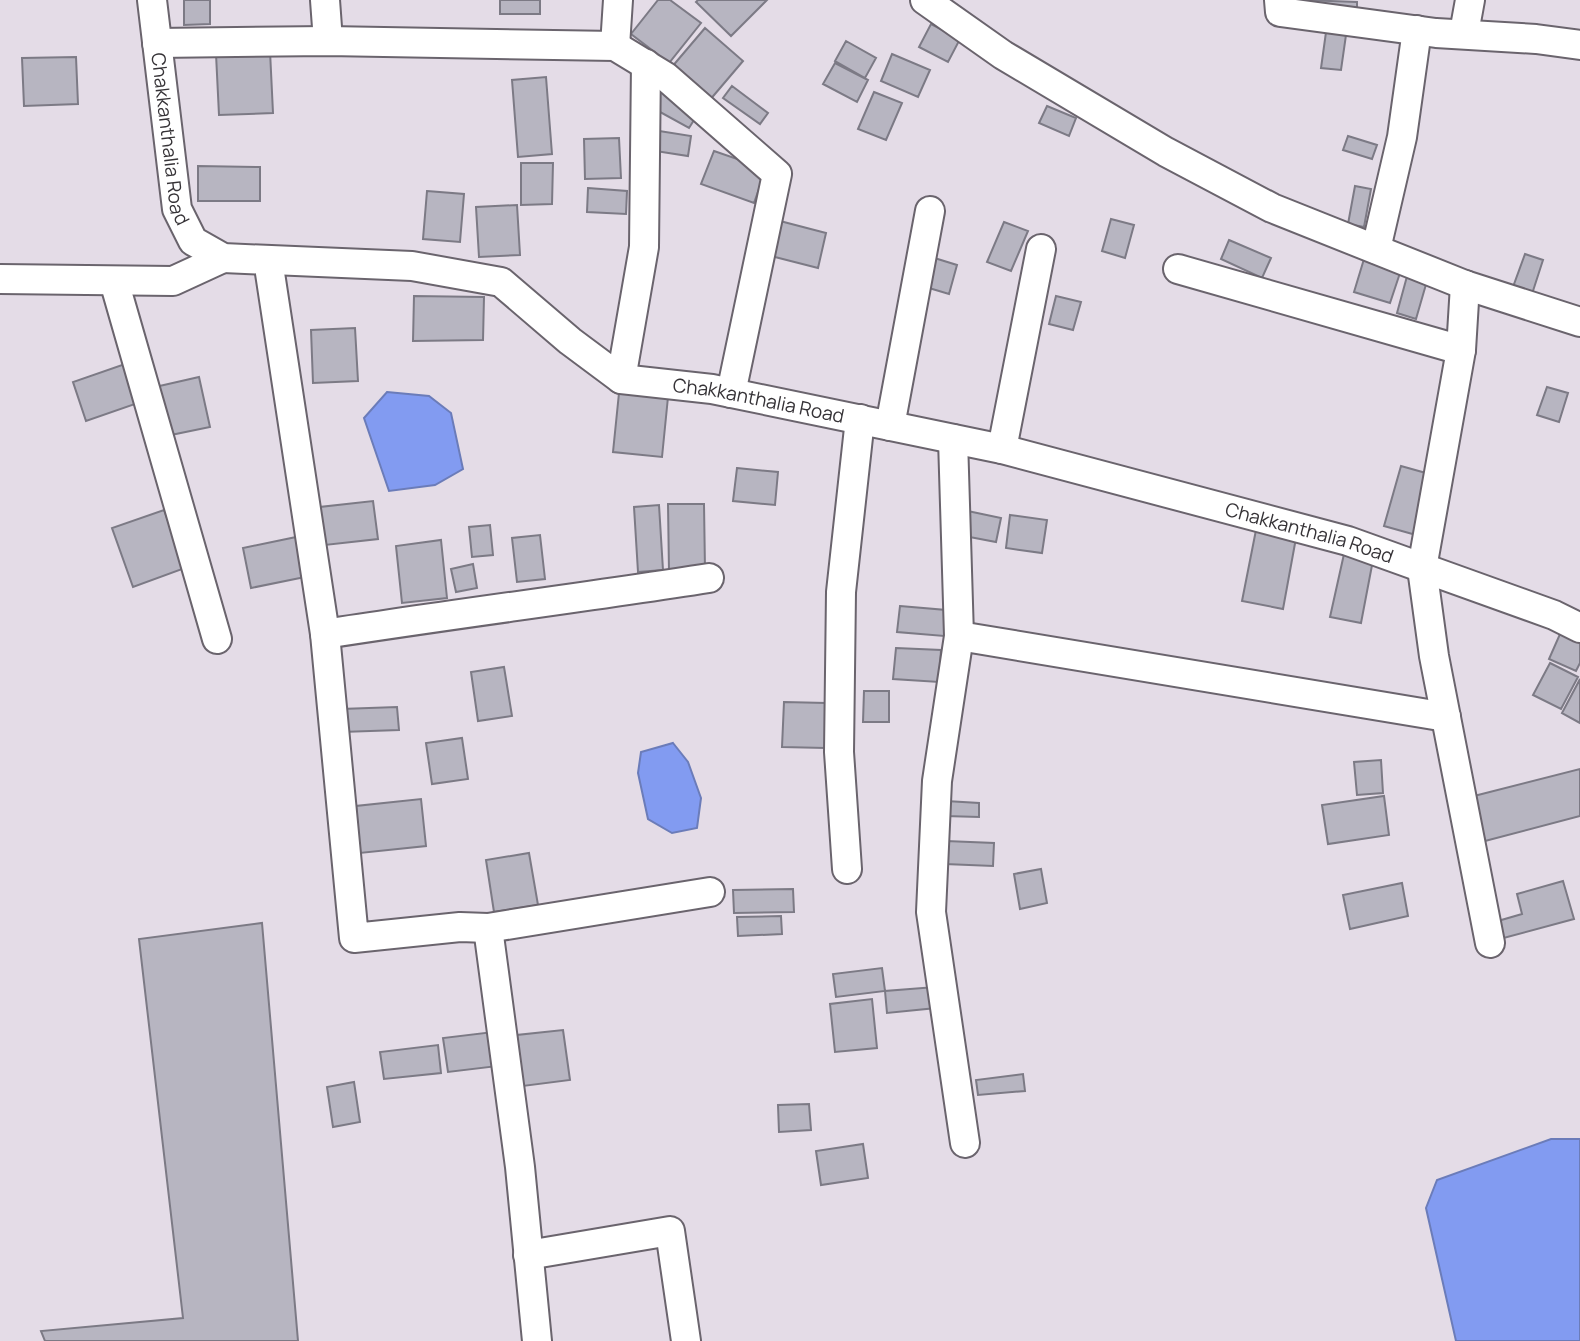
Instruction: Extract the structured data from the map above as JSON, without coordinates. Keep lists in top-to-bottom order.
{
  "streets": {
    "street": ["Chakkanthalia Road"]
  }
}
